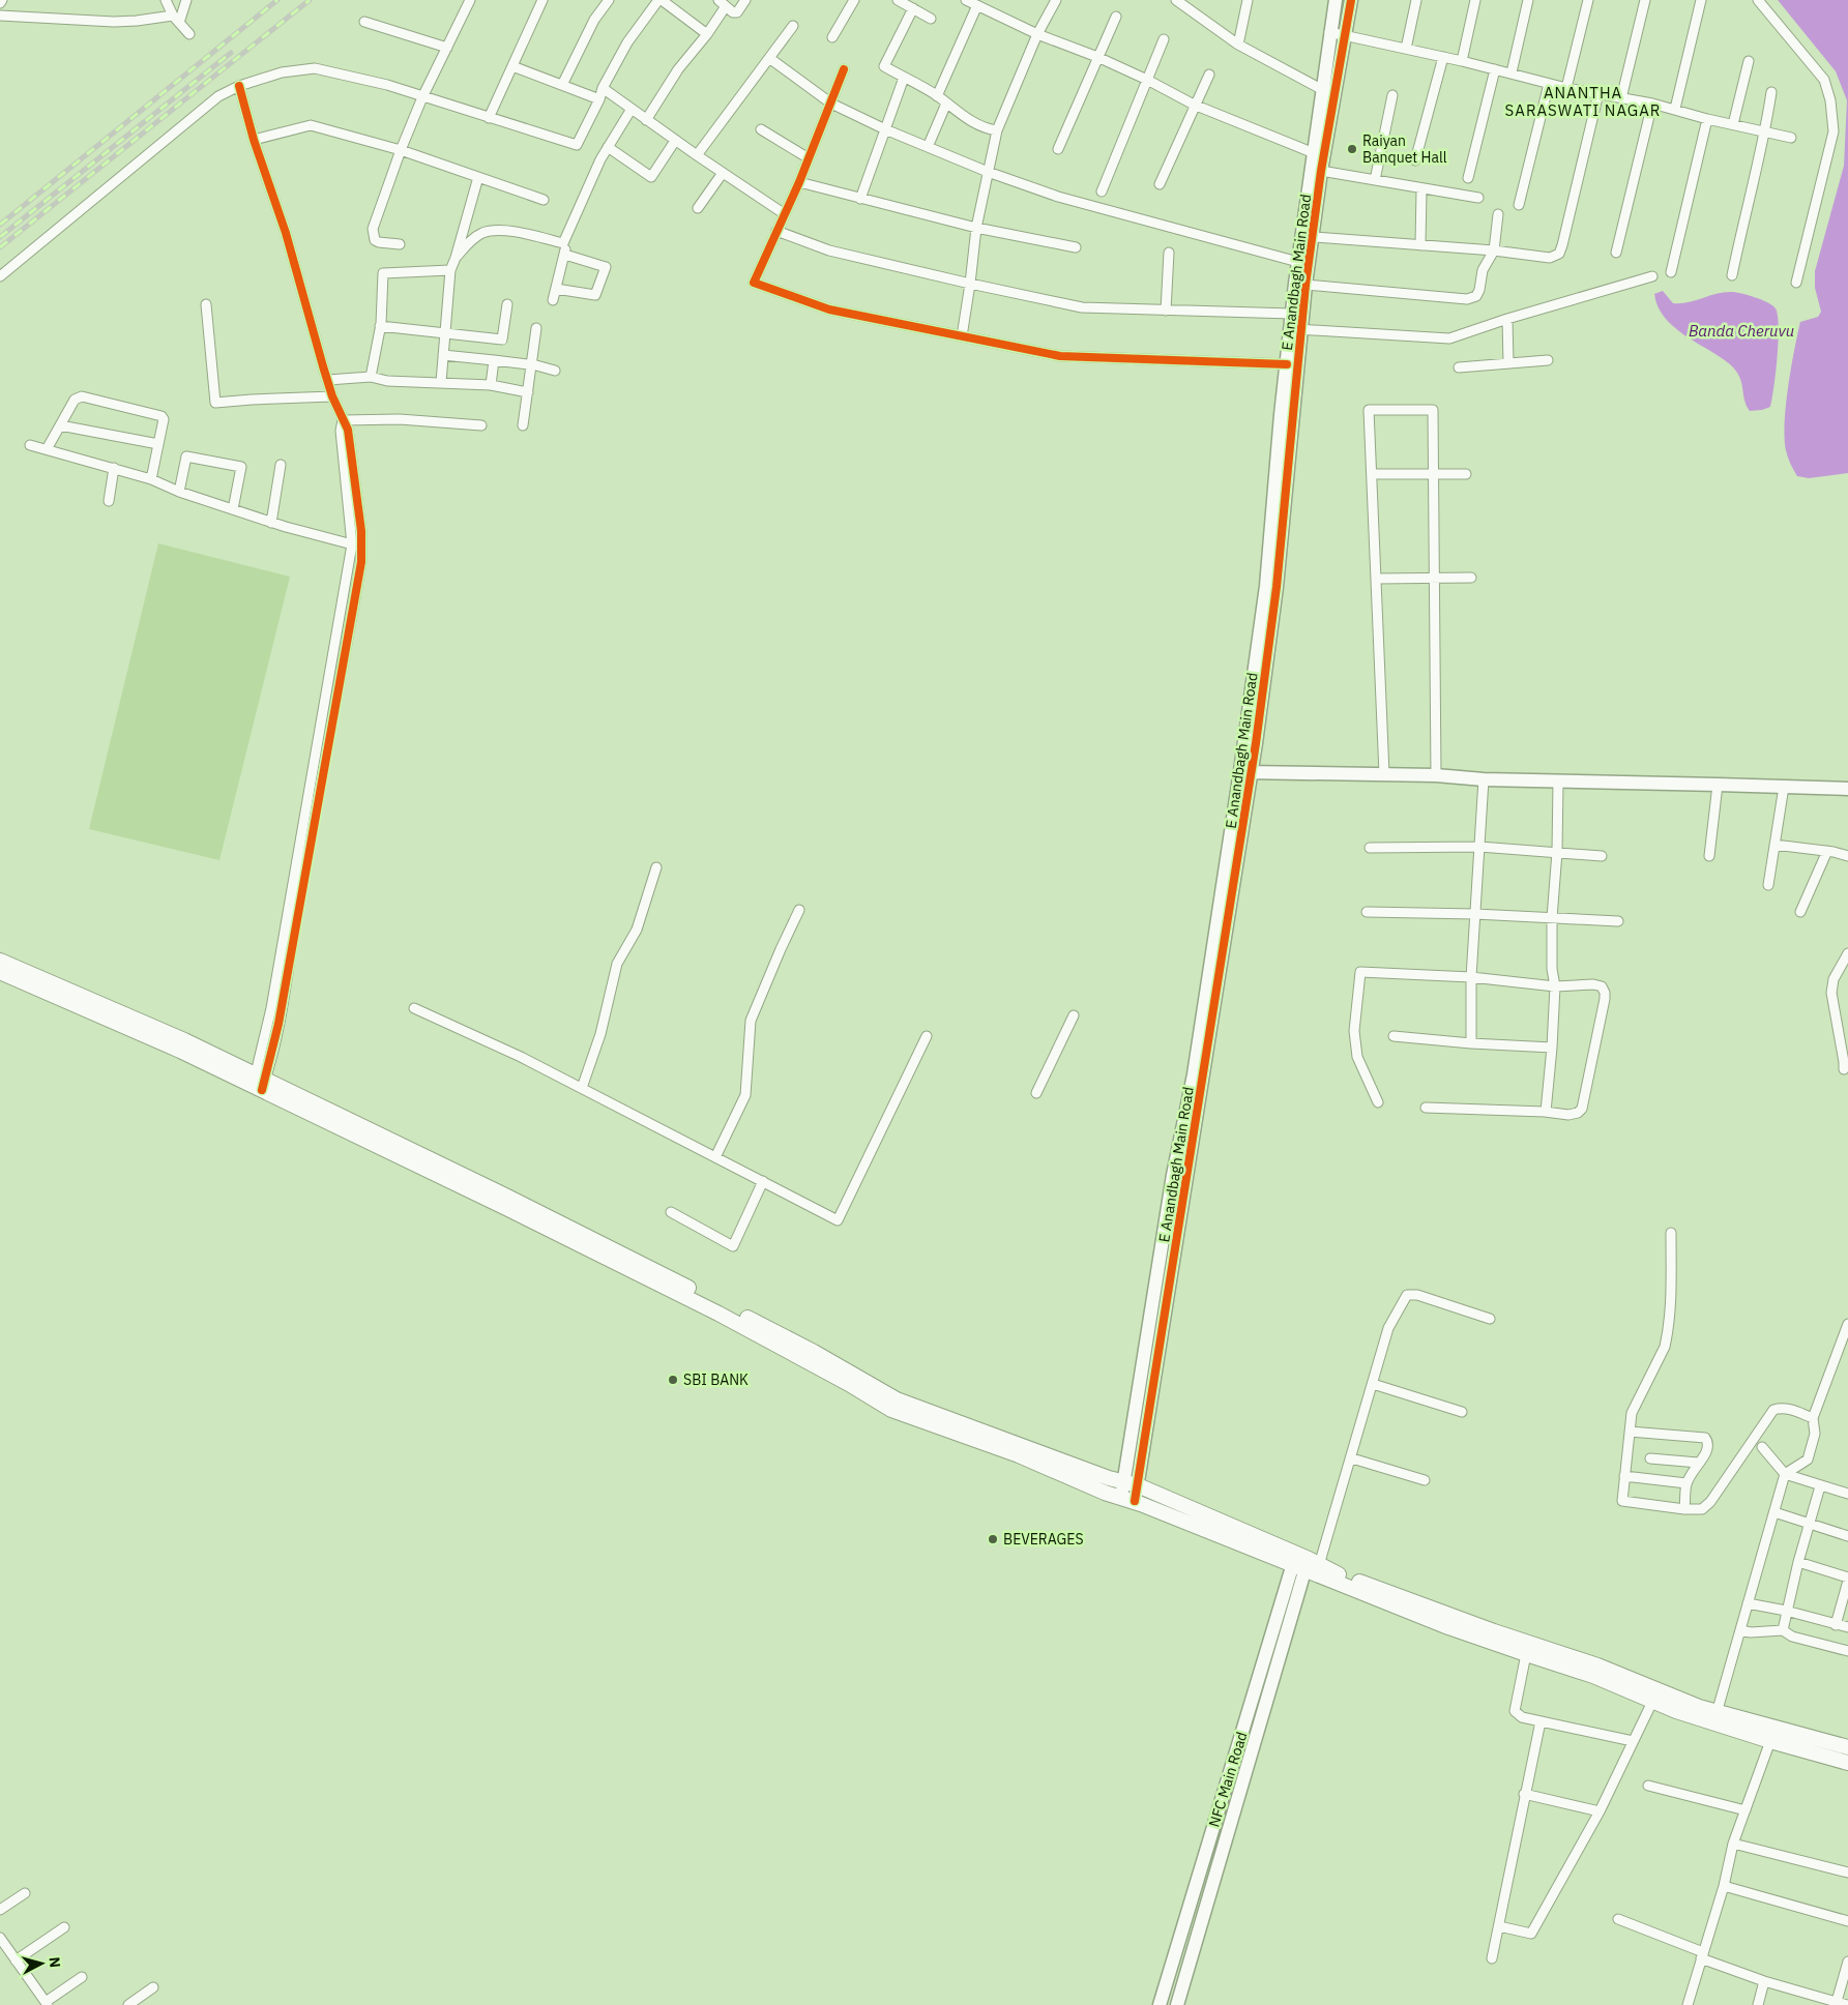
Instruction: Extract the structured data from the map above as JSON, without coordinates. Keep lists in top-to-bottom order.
{
  "streets": {
    "street": ["E Anandbagh Main Road", "NFC Main Road"]
  },
  "districts": ["ANANTHA SARASWATI NAGAR"],
  "water": ["Banda Cheruvu"],
  "places": ["Raiyan Banquet Hall", "SBI BANK", "BEVERAGES"],
  "north": "right"
}
